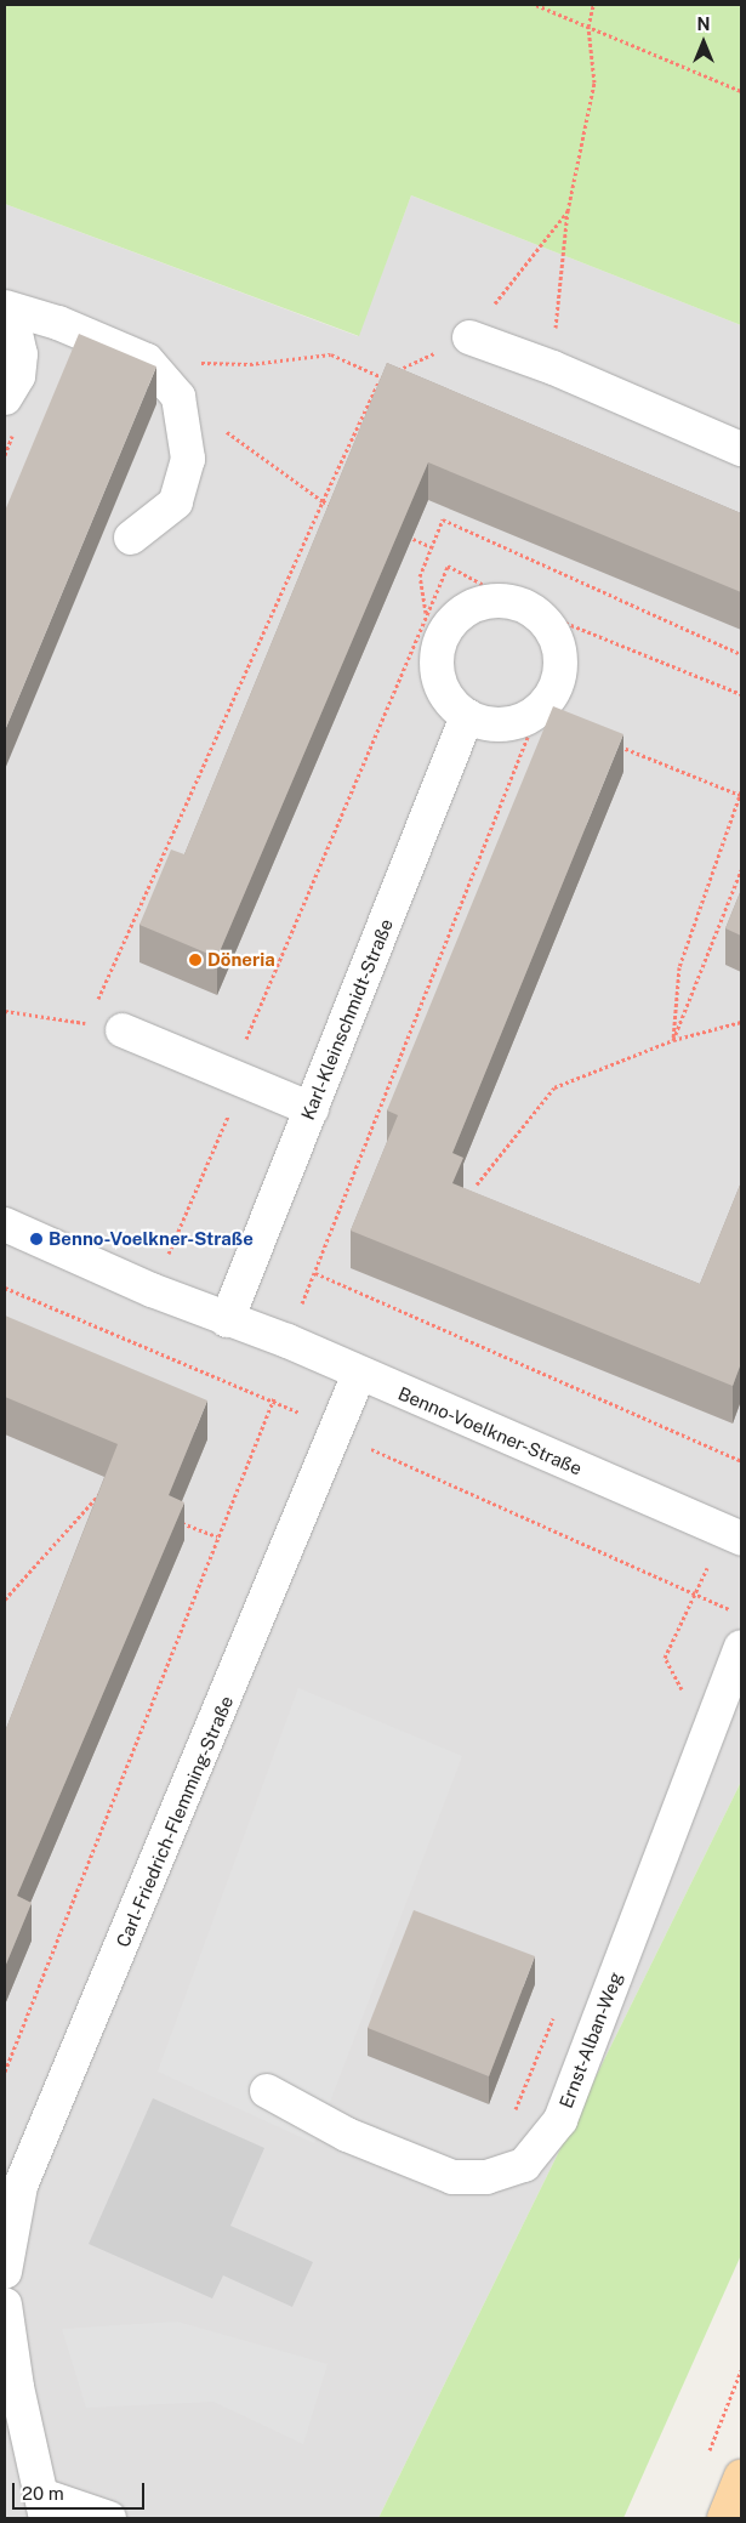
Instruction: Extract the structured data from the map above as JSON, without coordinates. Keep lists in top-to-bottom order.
{
  "streets": {
    "street": [
      "Karl-Kleinschmidt-Straße",
      "Benno-Voelkner-Straße",
      "Carl-Friedrich-Flemming-Straße",
      "Ernst-Alban-Weg"
    ]
  },
  "crossings": [
    ["Karl-Kleinschmidt-Straße", "Benno-Voelkner-Straße"],
    ["Benno-Voelkner-Straße", "Carl-Friedrich-Flemming-Straße"]
  ],
  "places": ["Döneria", "Benno-Voelkner-Straße"],
  "scale_bar": "20 m",
  "north": "top"
}
